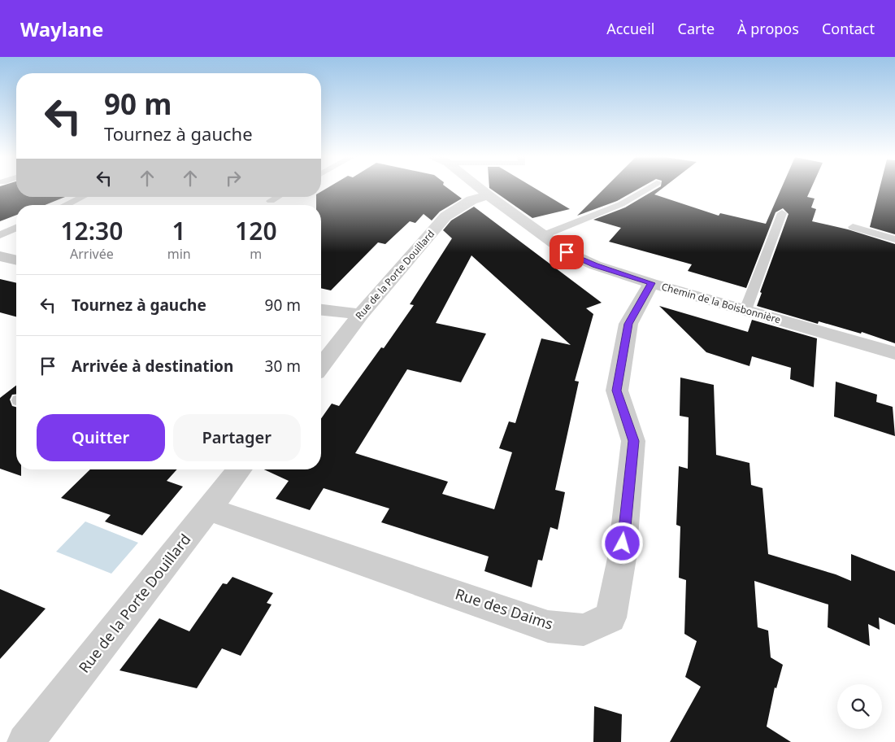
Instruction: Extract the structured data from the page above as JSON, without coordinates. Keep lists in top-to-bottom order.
{
  "streets": {
    "street": ["Rue de la Porte Douillard", "Chemin de la Boisbonnière", "Rue des Daims"]
  },
  "crossings": [
    ["Rue de la Porte Douillard", "Chemin de la Boisbonnière"],
    ["Rue de la Porte Douillard", "Rue des Daims"],
    ["Chemin de la Boisbonnière", "Rue des Daims"]
  ],
  "page": {
    "header": "Waylane",
    "nav": [
      "Accueil",
      "Carte",
      "À propos",
      "Contact"
    ],
    "turn": ["90 m", "Tournez à gauche"],
    "eta": [
      "12:30",
      "Arrivée",
      "1",
      "min",
      "120",
      "m"
    ],
    "list": [
      {
        "name": "Tournez à gauche",
        "value": "90 m"
      },
      {
        "name": "Arrivée à destination",
        "value": "30 m"
      }
    ],
    "buttons": ["Quitter", "Partager"]
  }
}
